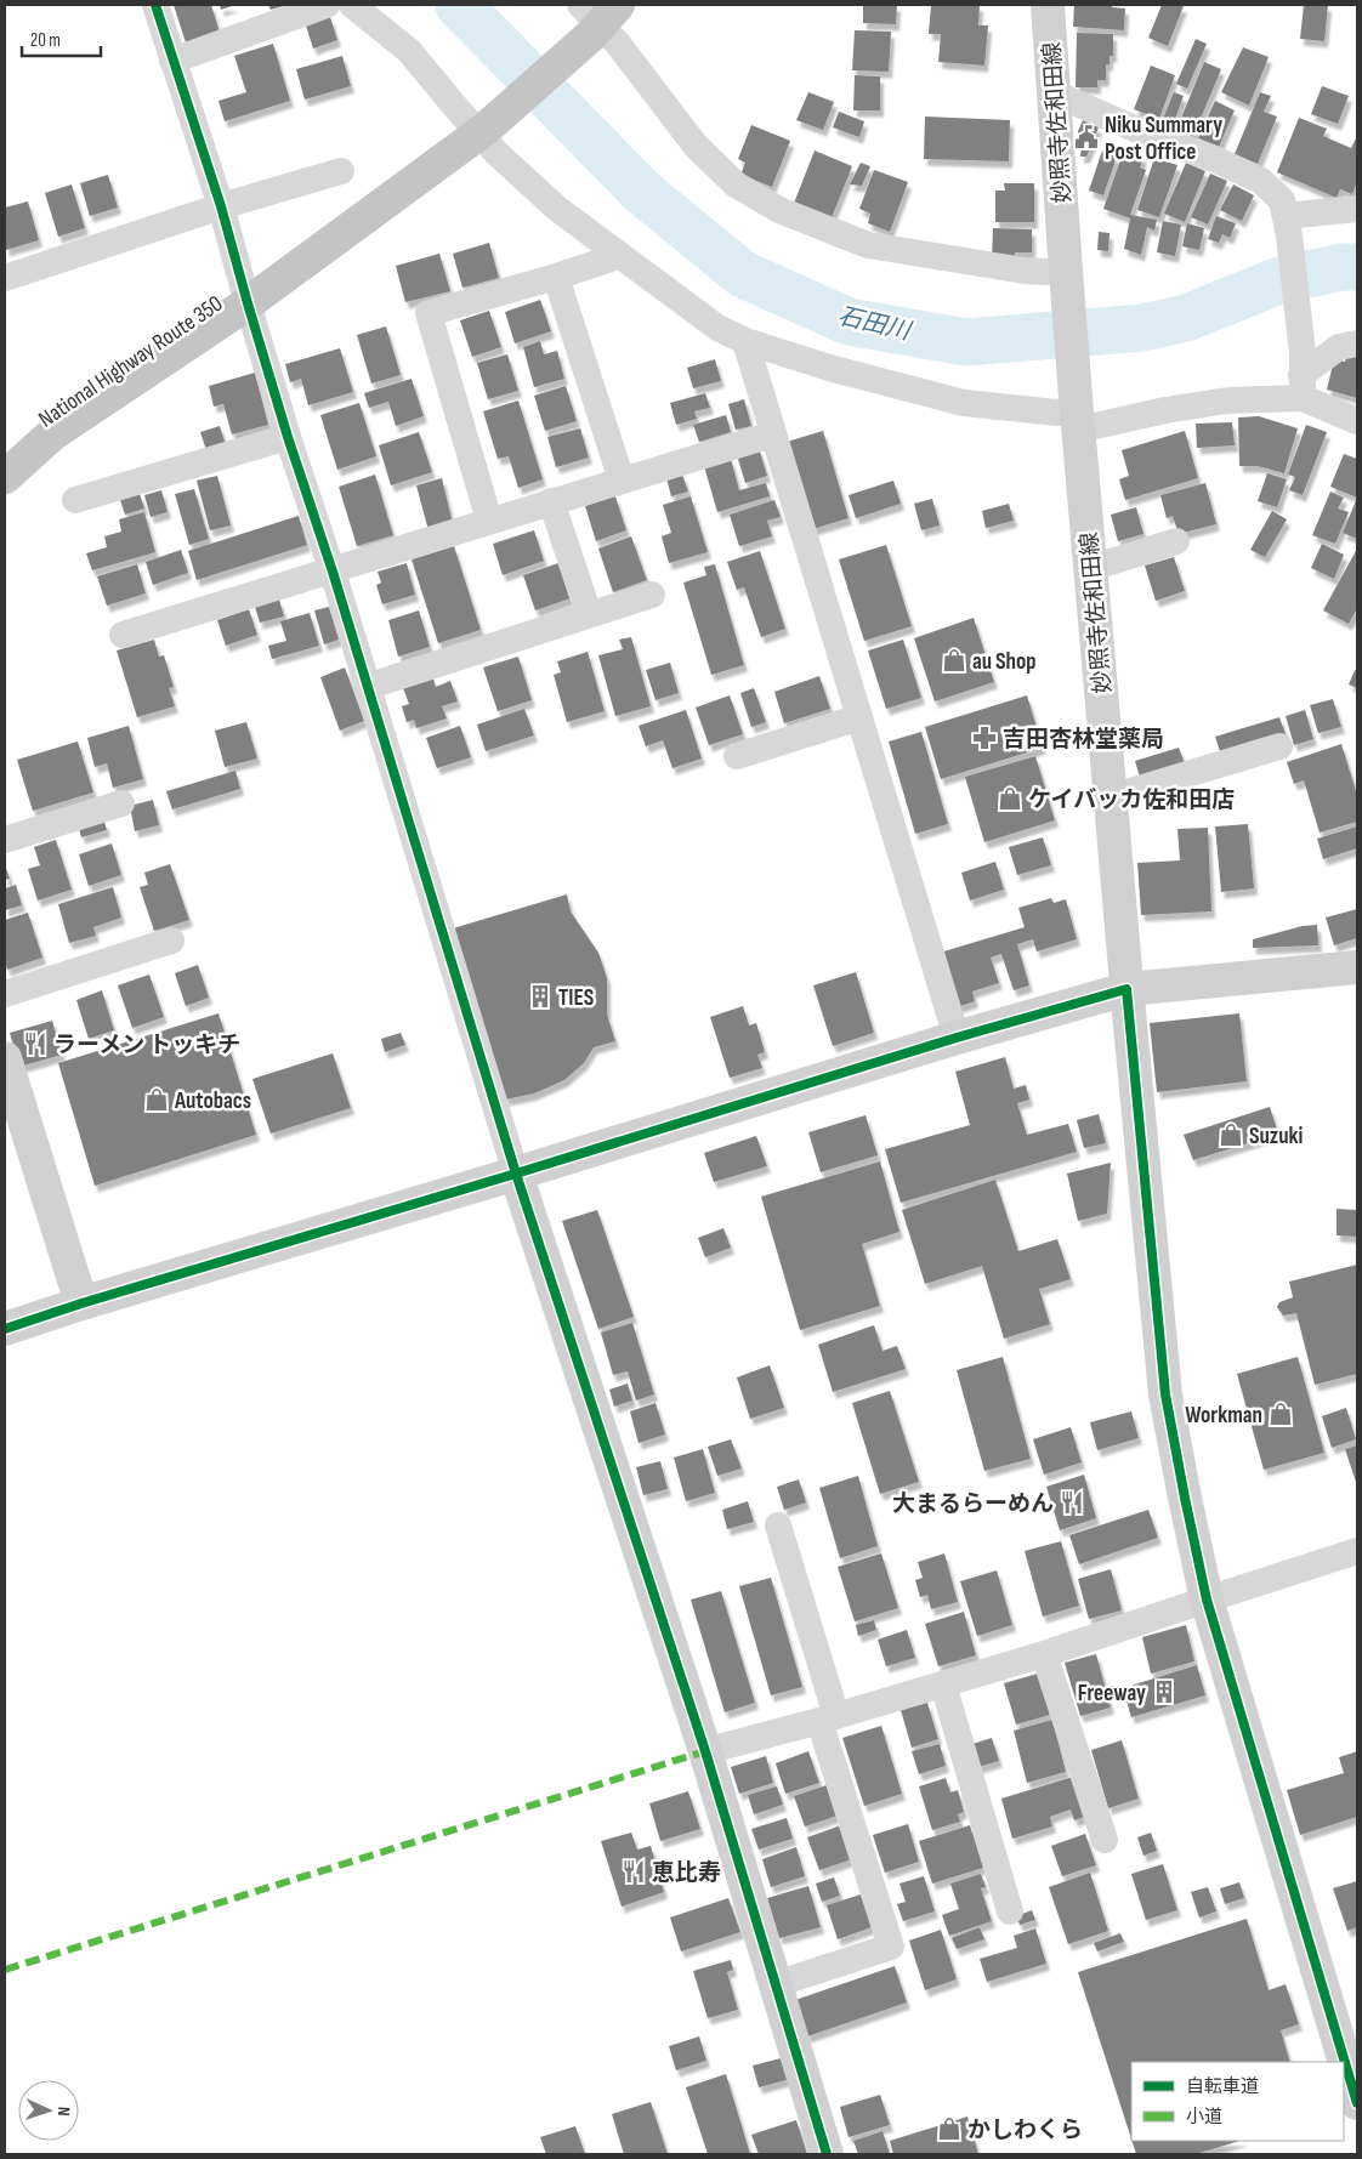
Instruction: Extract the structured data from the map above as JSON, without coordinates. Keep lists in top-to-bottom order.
{
  "streets": {
    "highway": ["National Highway Route 350"],
    "street": ["妙照寺佐和田線"]
  },
  "water": ["石田川"],
  "places": {
    "public building": ["Niku Summary Post Office"],
    "shop": [
      "au Shop",
      "ケイバッカ佐和田店",
      "Autobacs",
      "Suzuki",
      "Workman",
      "かしわくら"
    ],
    "pharmacy": ["吉田杏林堂薬局"],
    "building": ["TIES", "Freeway"],
    "restaurant": ["ラーメン トッキチ", "大まるらーめん", "恵比寿"]
  },
  "legend": ["自転車道", "小道"],
  "scale_bar": "20 m",
  "north": "right"
}
